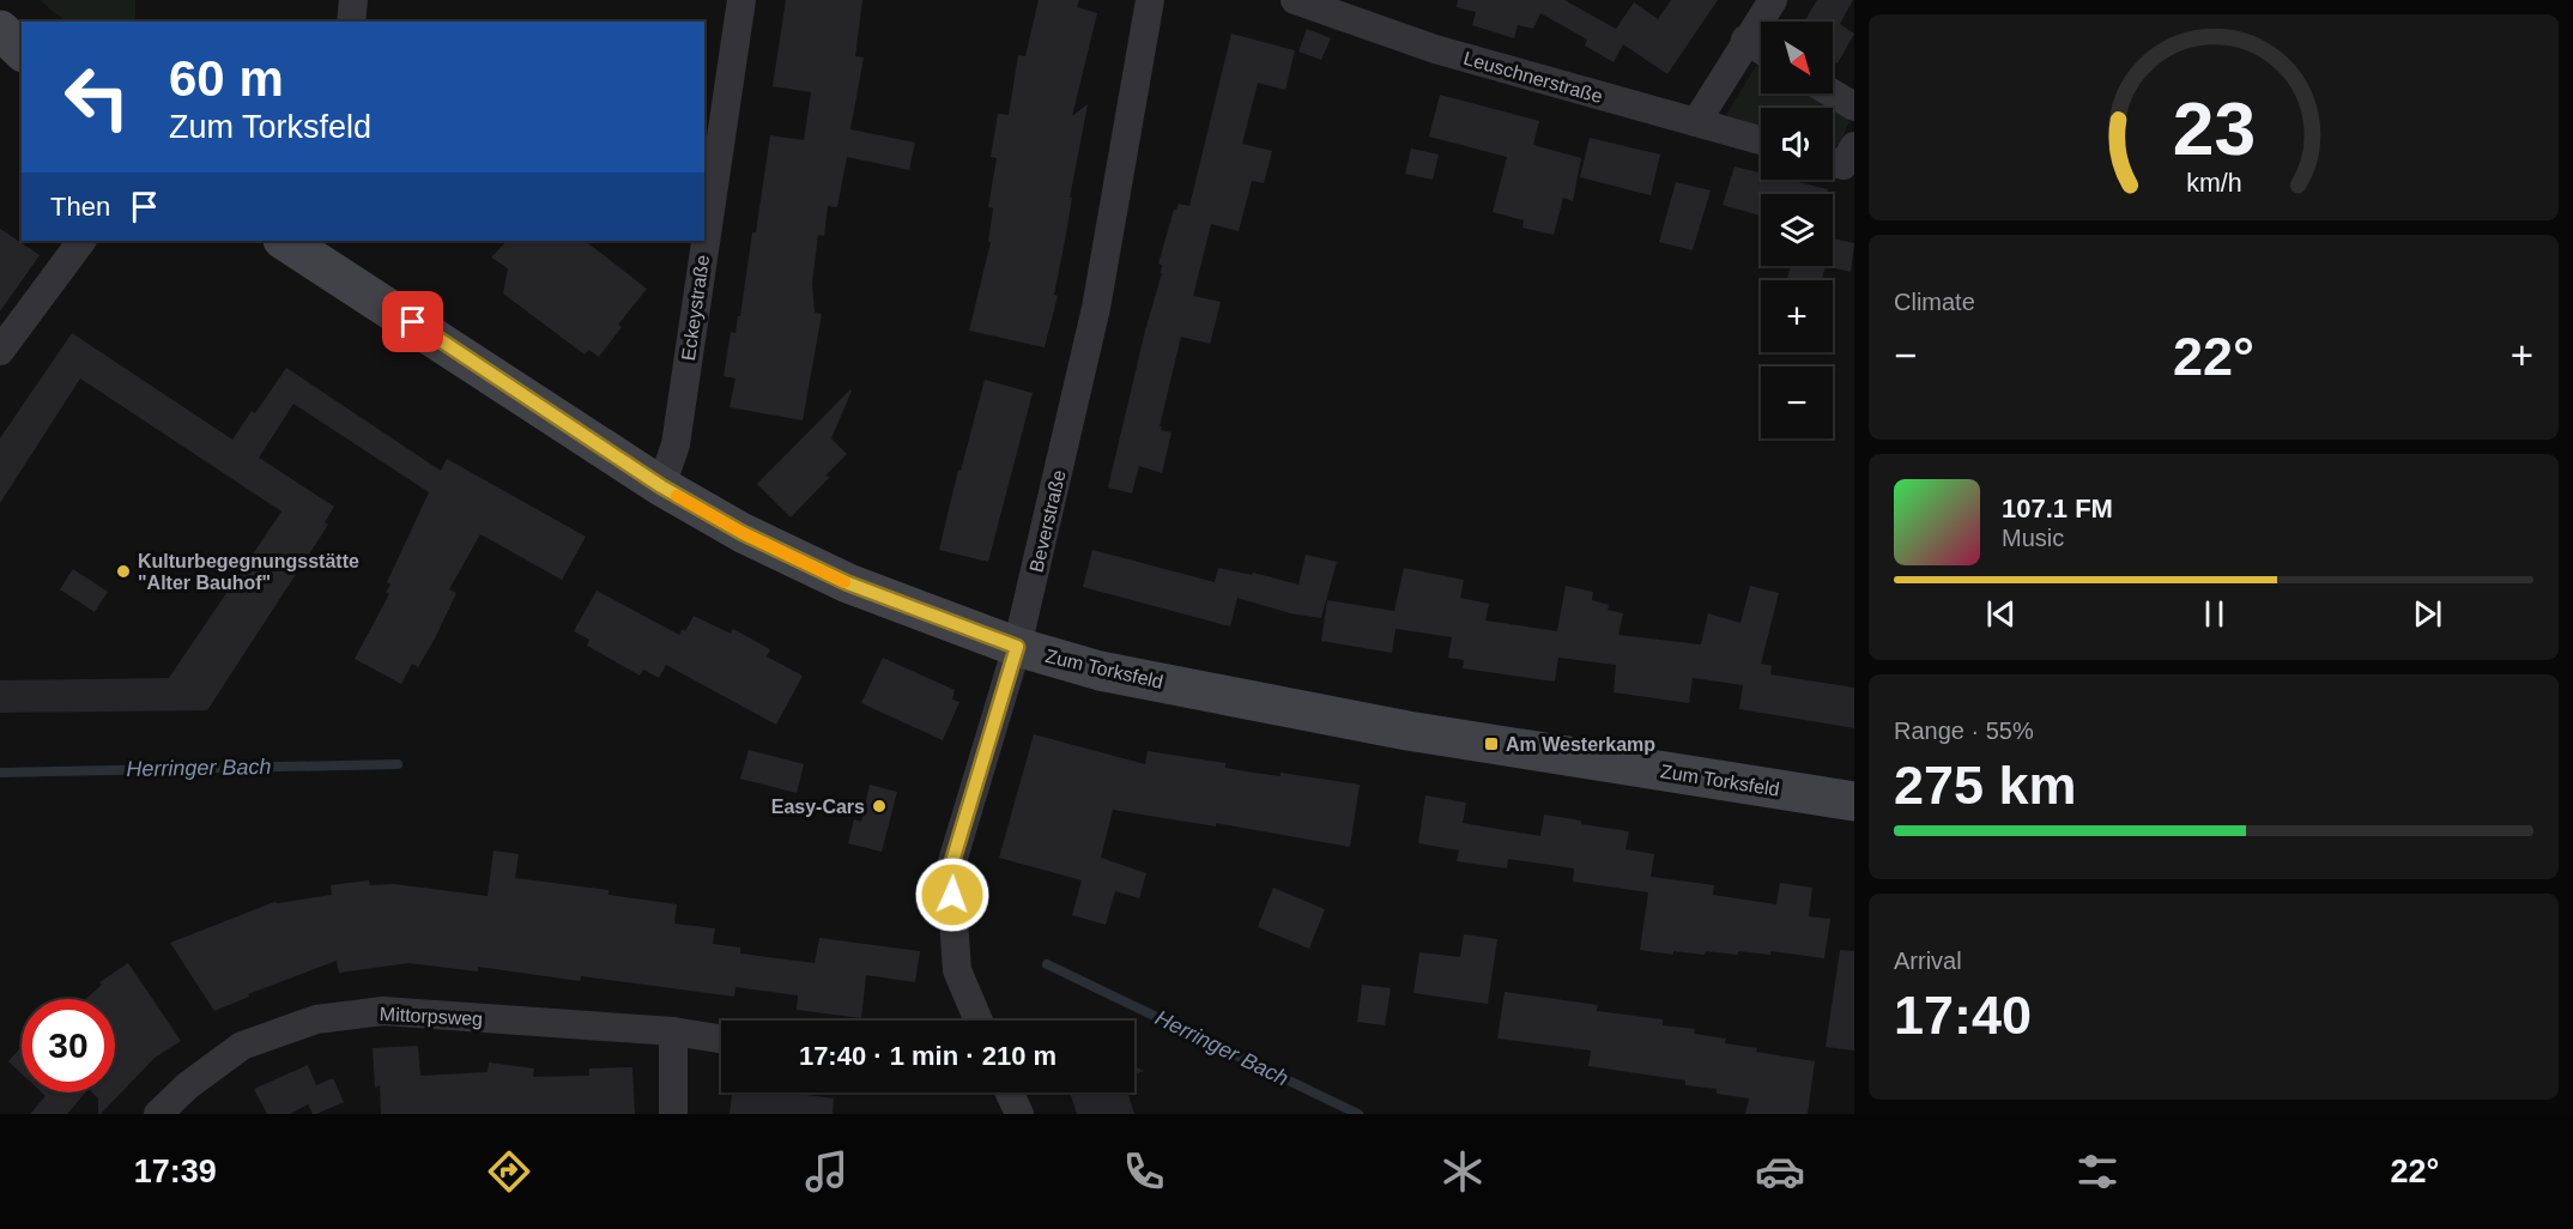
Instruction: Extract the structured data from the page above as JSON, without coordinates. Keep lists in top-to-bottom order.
{
  "streets": {
    "main road": ["Zum Torksfeld"],
    "street": [
      "Leuschnerstraße",
      "Eckeystraße",
      "Beverstraße",
      "Mittorpsweg"
    ]
  },
  "crossings": [
    ["Eckeystraße", "Zum Torksfeld"],
    ["Beverstraße", "Zum Torksfeld"]
  ],
  "water": ["Herringer Bach"],
  "places": {
    "other": ["Kulturbegegnungsstätte \"Alter Bauhof\"", "Easy-Cars"],
    "transit": ["Am Westerkamp"]
  },
  "north": "bottom right",
  "page": {
    "map_buttons": ["+", "−"],
    "turn": ["60 m", "Zum Torksfeld"],
    "then": "Then",
    "tile": [
      "Climate",
      ["Range · 55%", "275 km"],
      ["Arrival", "17:40"]
    ],
    "heat": ["−", "22°", "+"],
    "song": ["107.1 FM", "Music"],
    "limit": "30",
    "trip": "17:40 · 1 min · 210 m",
    "tabs": ["17:39", "22°"],
    "gauge": ["23", "km/h"]
  }
}
